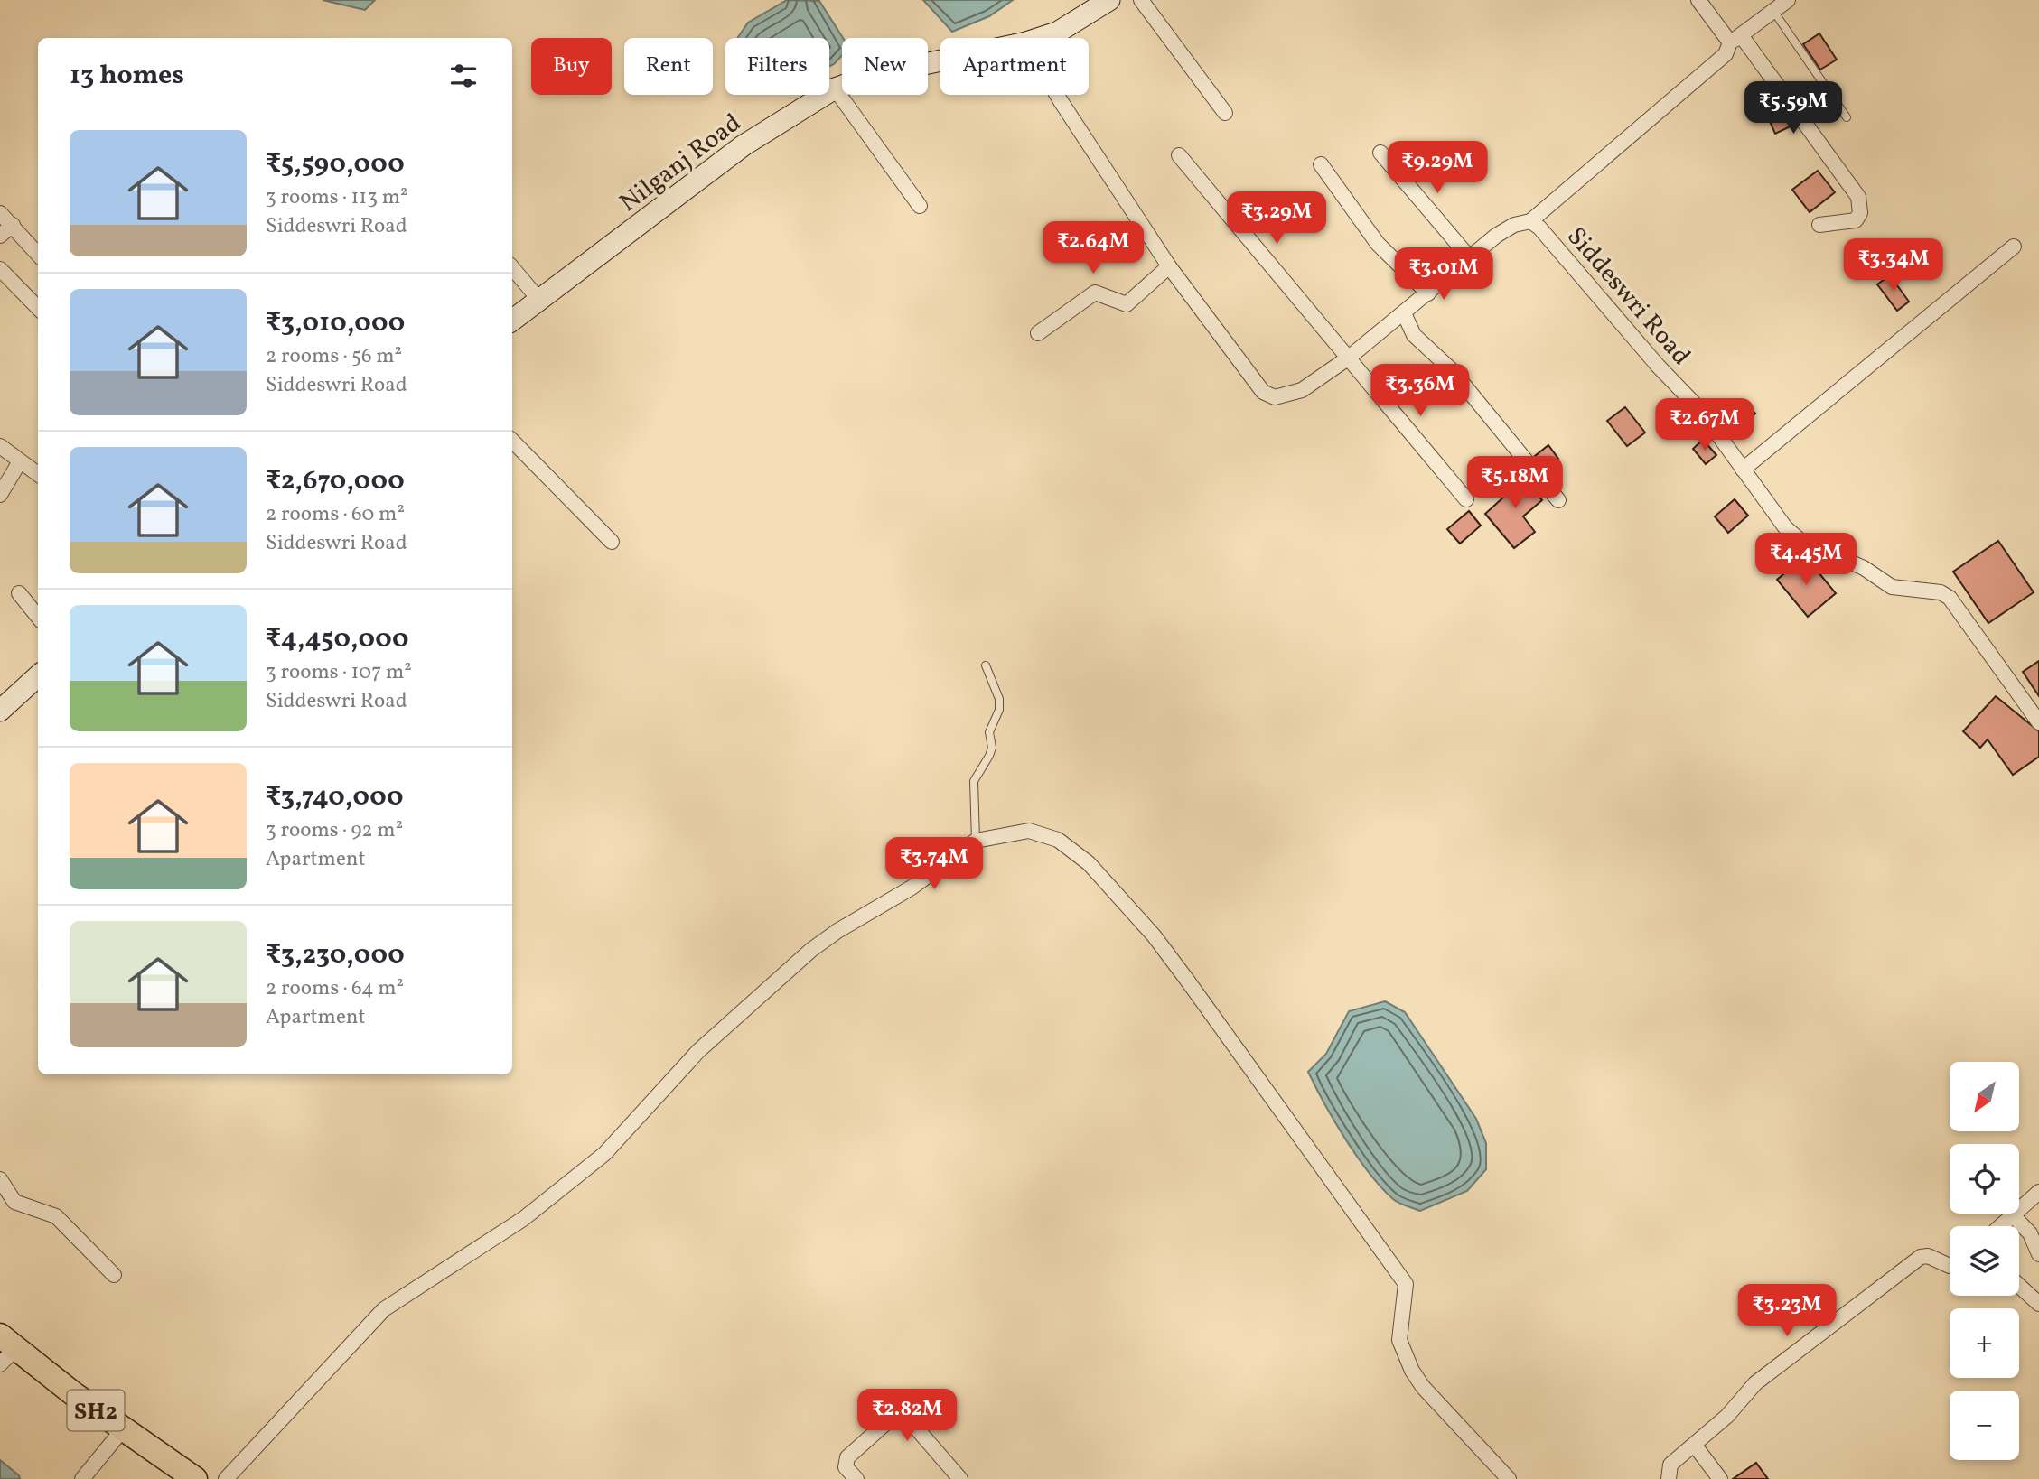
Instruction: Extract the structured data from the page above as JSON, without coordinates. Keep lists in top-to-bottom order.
{
  "streets": {
    "main road": ["SH2"],
    "street": ["Nilganj Road", "Siddeswri Road"]
  },
  "north": "bottom left",
  "page": {
    "chip": [
      "Buy",
      "Rent",
      "Filters",
      "New",
      "Apartment"
    ],
    "heading": "13 homes",
    "price": [
      "₹5.59M",
      "₹9.29M",
      "₹3.29M",
      "₹2.64M",
      "₹3.34M",
      "₹3.01M",
      "₹3.36M",
      "₹2.67M",
      "₹5.18M",
      "₹4.45M",
      "₹3.74M",
      "₹3.23M",
      "₹2.82M"
    ],
    "list": [
      {
        "name": "₹5,590,000",
        "note": "3 rooms · 113 m² · Siddeswri Road"
      },
      {
        "name": "₹3,010,000",
        "note": "2 rooms · 56 m² · Siddeswri Road"
      },
      {
        "name": "₹2,670,000",
        "note": "2 rooms · 60 m² · Siddeswri Road"
      },
      {
        "name": "₹4,450,000",
        "note": "3 rooms · 107 m² · Siddeswri Road"
      },
      {
        "name": "₹3,740,000",
        "note": "3 rooms · 92 m² · Apartment"
      },
      {
        "name": "₹3,230,000",
        "note": "2 rooms · 64 m² · Apartment"
      }
    ],
    "map_buttons": ["+", "−"]
  }
}
